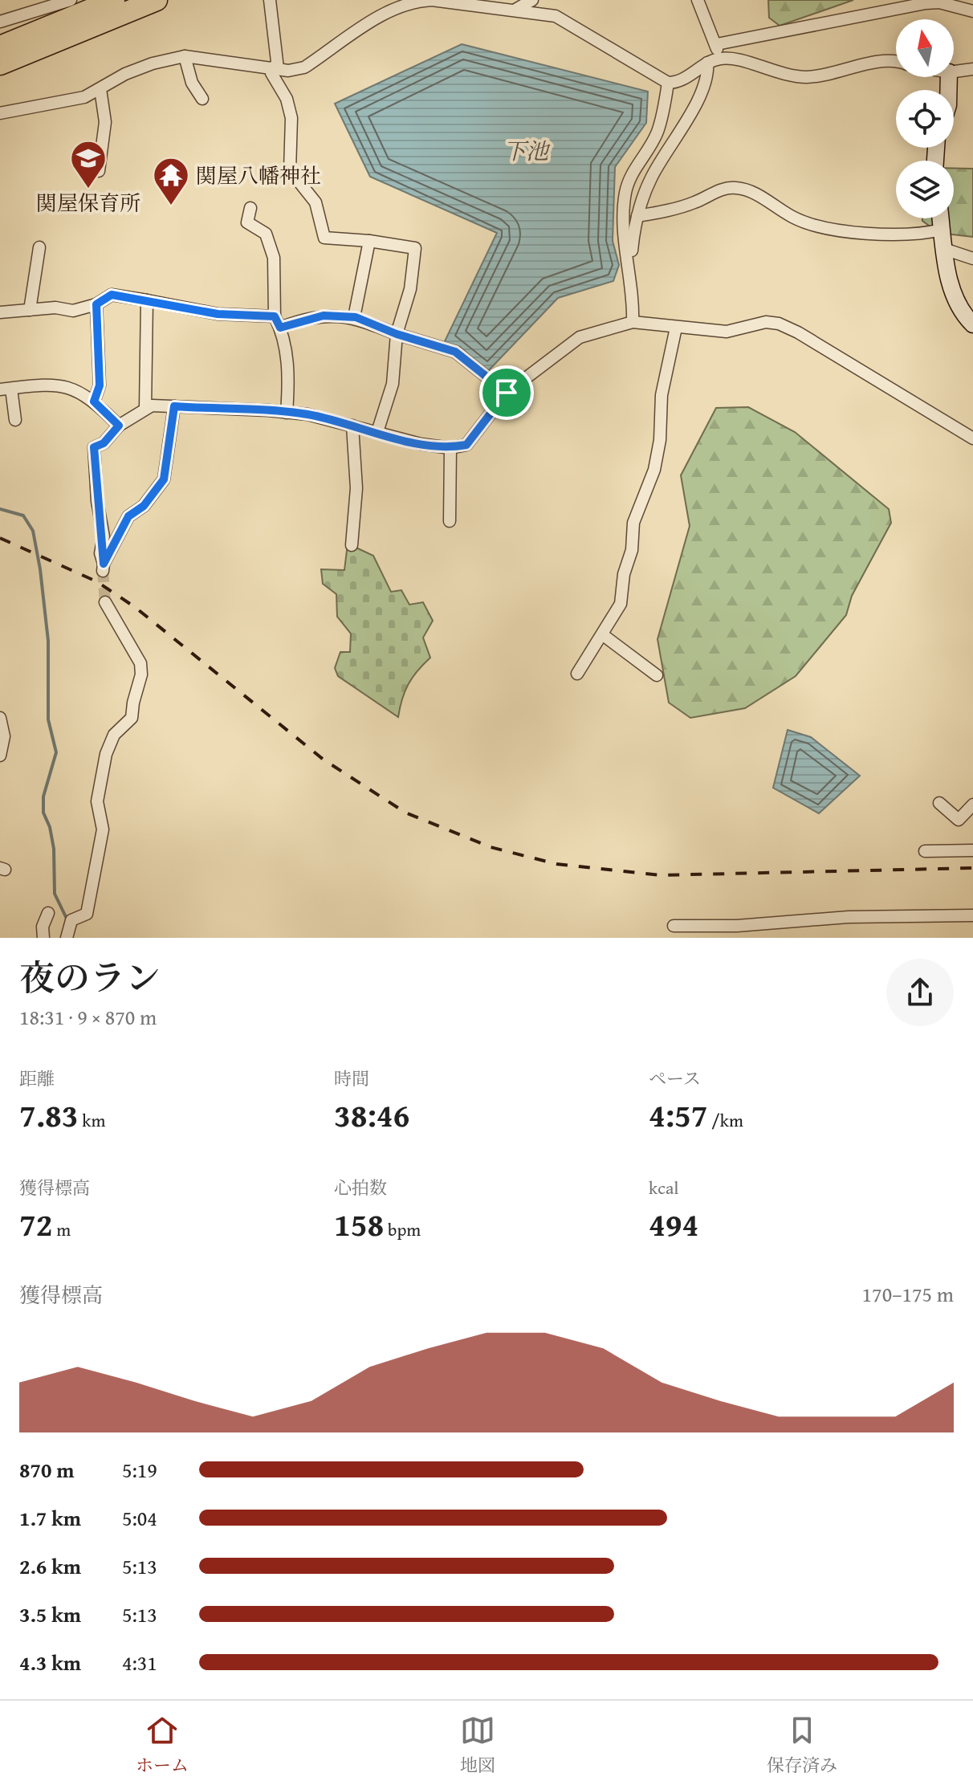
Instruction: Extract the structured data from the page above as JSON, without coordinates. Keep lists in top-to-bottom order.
{
  "water": ["下池"],
  "places": {
    "school or university": ["関屋保育所"],
    "temple": ["関屋八幡神社"]
  },
  "north": "top",
  "page": {
    "heading": ["夜のラン", "18:31 · 9 × 870 m"],
    "stats": [
      ["距離", "7.83 km"],
      ["時間", "38:46"],
      ["ペース", "4:57 /km"],
      ["獲得標高", "72 m"],
      ["心拍数", "158 bpm"],
      ["kcal", "494"]
    ],
    "chart": ["獲得標高", "170–175 m"],
    "list": [
      {
        "name": "870 m",
        "note": "5:19"
      },
      {
        "name": "1.7 km",
        "note": "5:04"
      },
      {
        "name": "2.6 km",
        "note": "5:13"
      },
      {
        "name": "3.5 km",
        "note": "5:13"
      },
      {
        "name": "4.3 km",
        "note": "4:31"
      }
    ],
    "tabs": ["ホーム", "地図", "保存済み"]
  }
}
